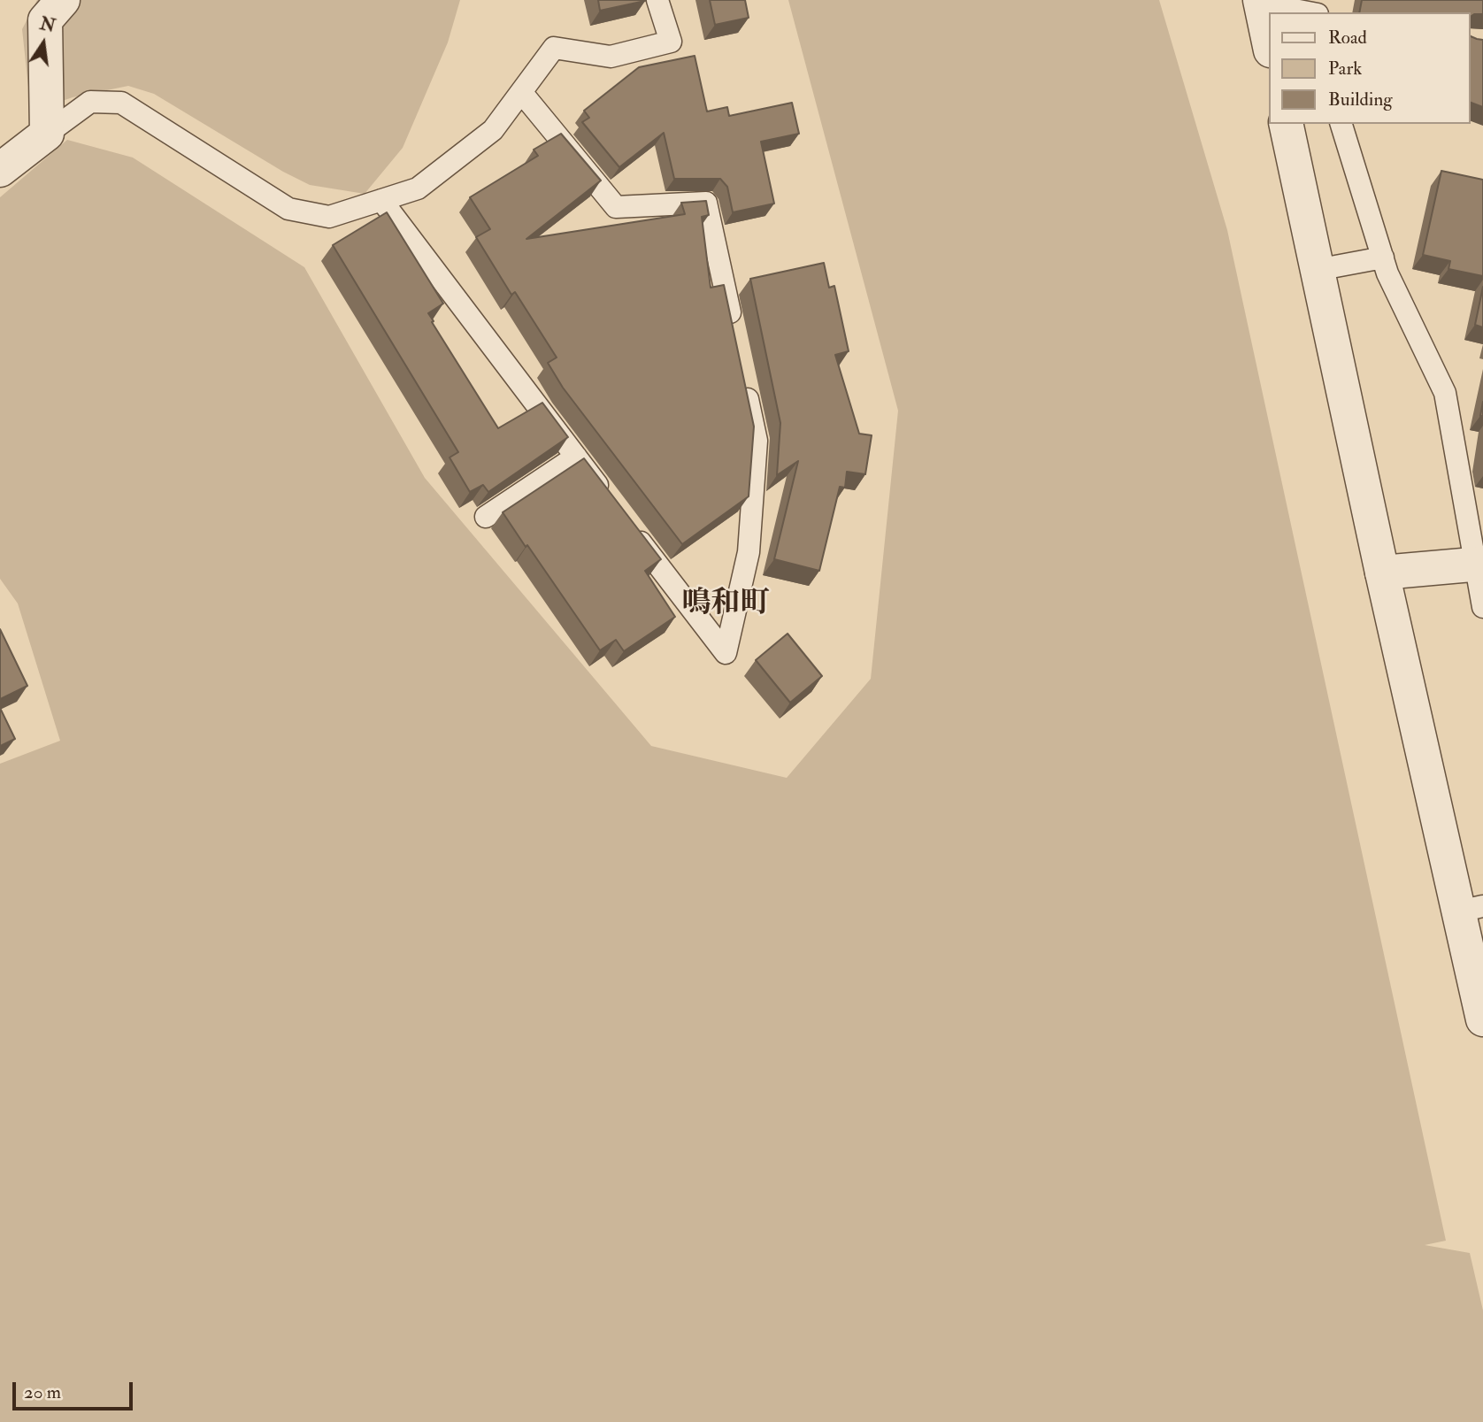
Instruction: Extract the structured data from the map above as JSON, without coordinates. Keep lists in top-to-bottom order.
{
  "districts": ["鳴和町"],
  "legend": ["Road", "Park", "Building"],
  "scale_bar": "20 m",
  "north": "top"
}
